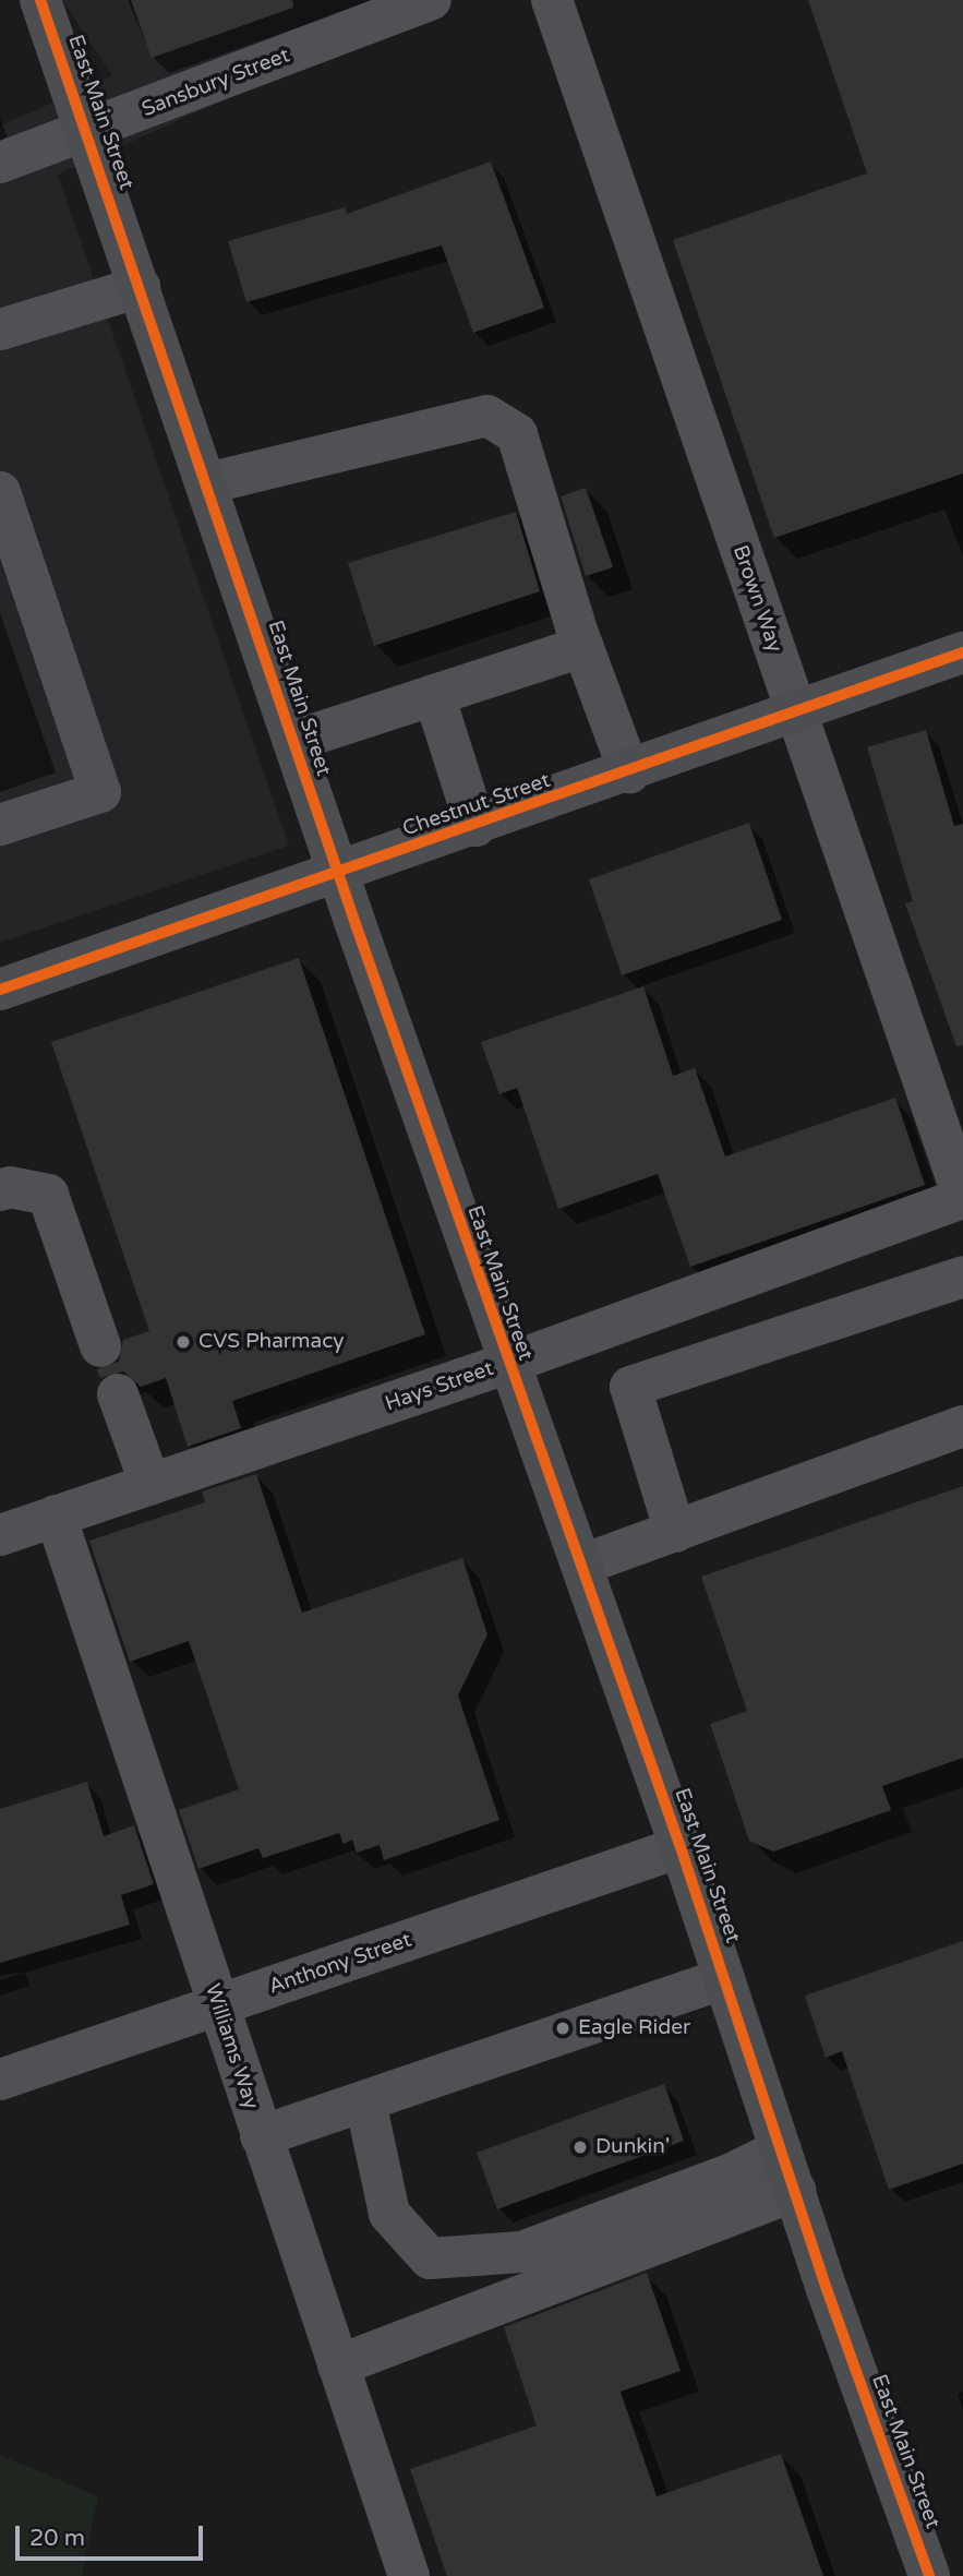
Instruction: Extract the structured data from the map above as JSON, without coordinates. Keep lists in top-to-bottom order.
{
  "streets": {
    "main road": ["East Main Street", "Chestnut Street"],
    "street": [
      "Sansbury Street",
      "Brown Way",
      "Hays Street",
      "Anthony Street",
      "Williams Way"
    ]
  },
  "crossings": [
    ["Sansbury Street", "East Main Street"],
    ["East Main Street", "Chestnut Street"],
    ["East Main Street", "Hays Street"],
    ["East Main Street", "Anthony Street"],
    ["Brown Way", "Chestnut Street"],
    ["Brown Way", "Hays Street"],
    ["Hays Street", "Williams Way"],
    ["Anthony Street", "Williams Way"]
  ],
  "places": ["CVS Pharmacy", "Eagle Rider", "Dunkin'"],
  "scale_bar": "20 m"
}
